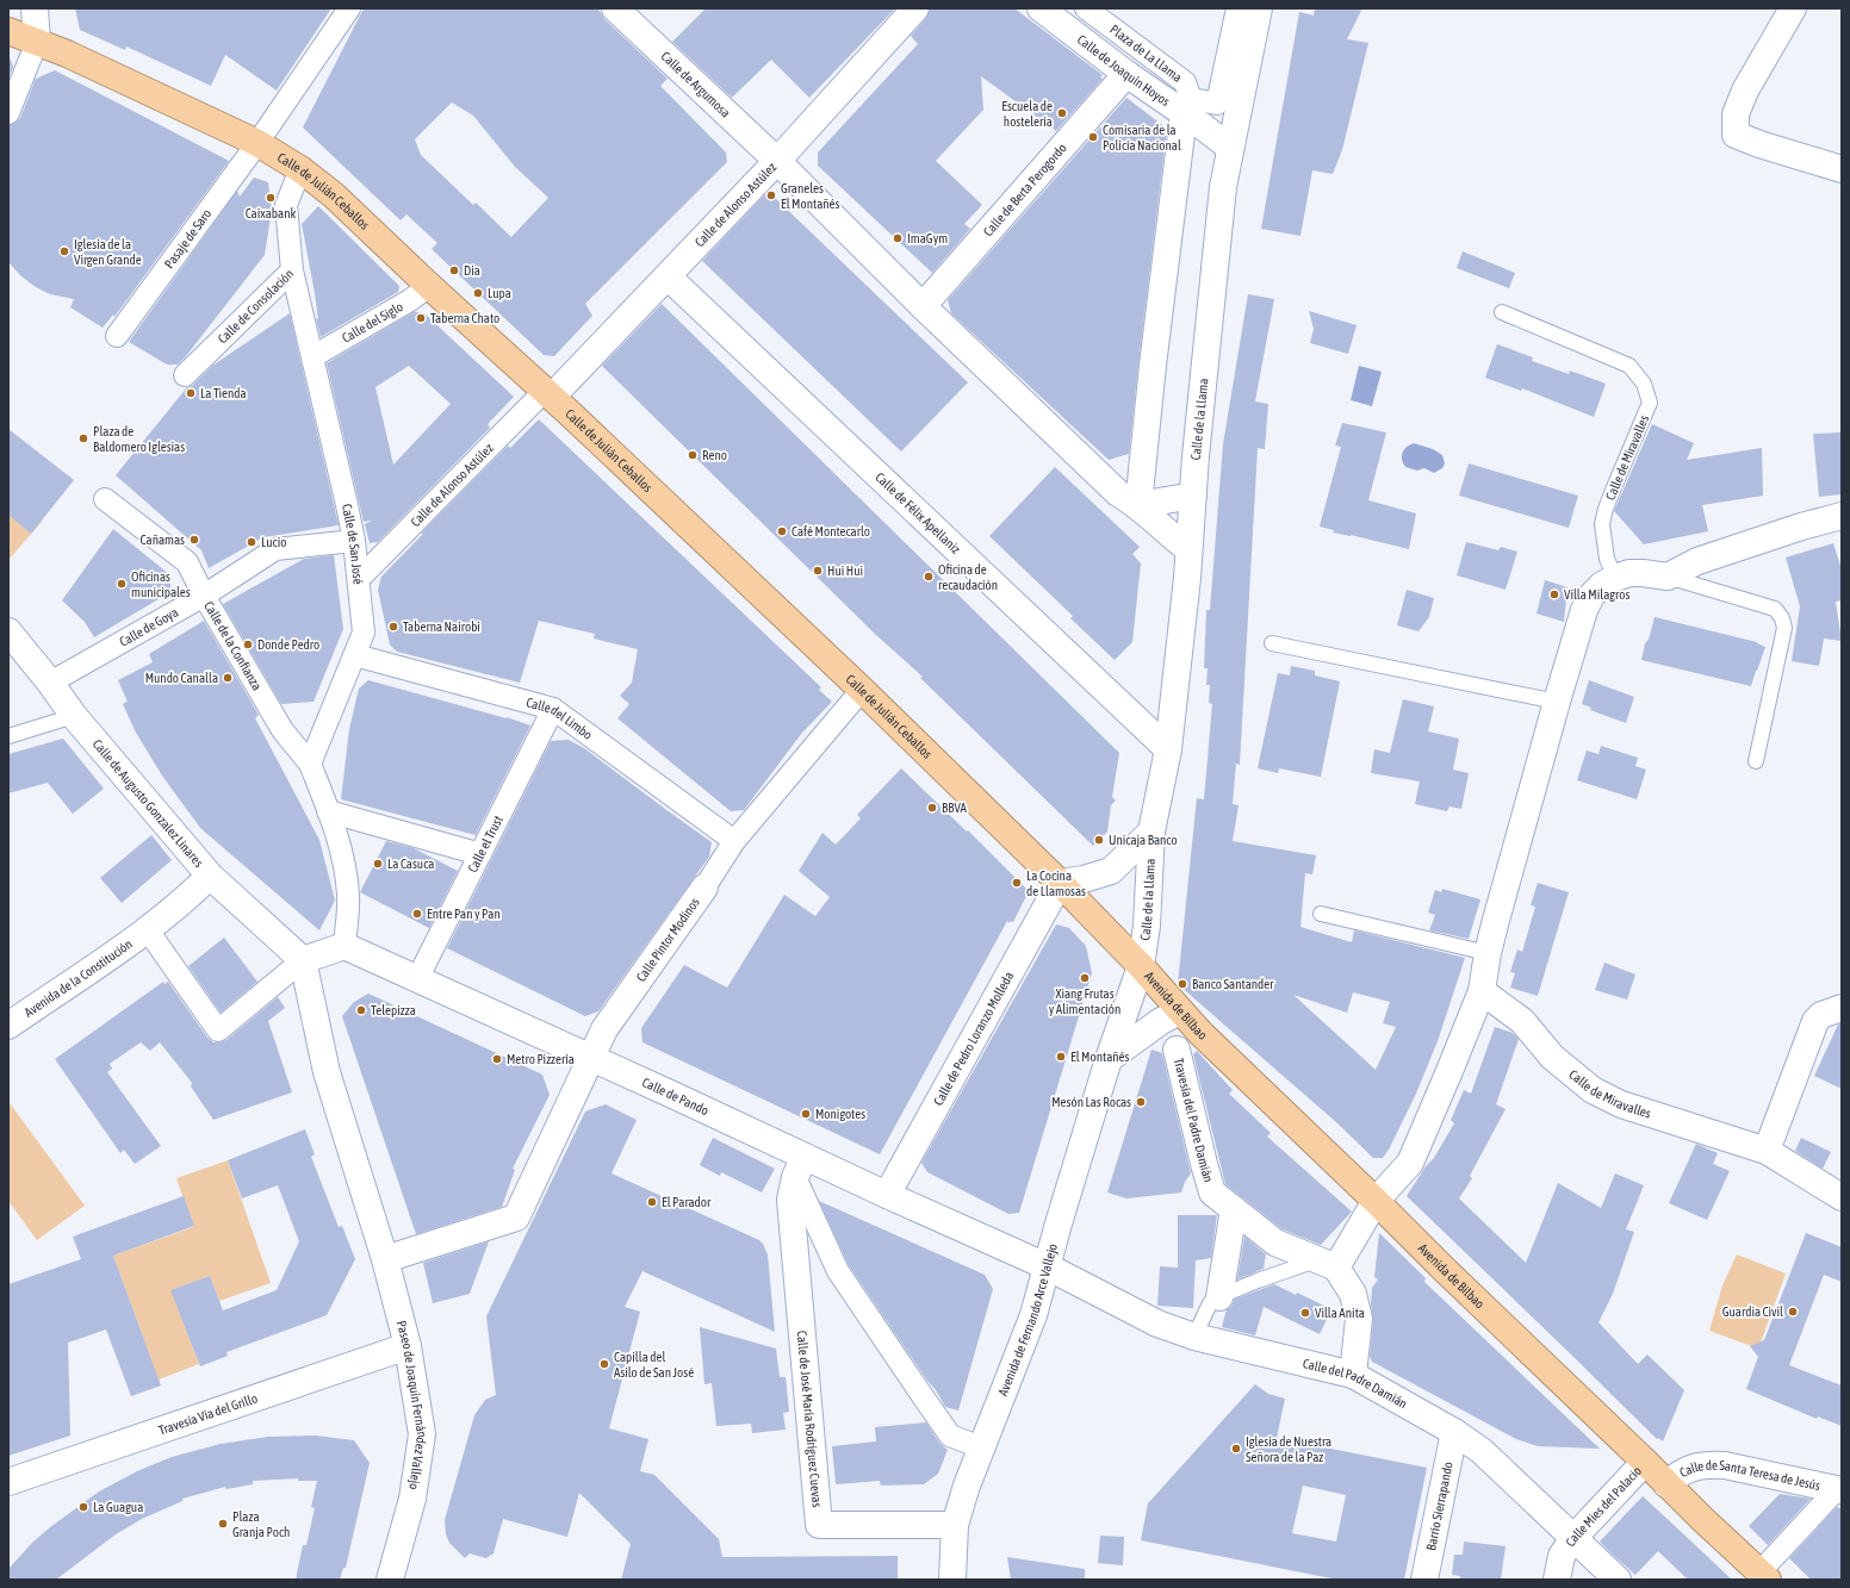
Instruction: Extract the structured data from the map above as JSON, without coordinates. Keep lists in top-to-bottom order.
{
  "streets": {
    "highway": ["Calle de Julián Ceballos", "Avenida de Bilbao"],
    "street": [
      "Plaza de La Llama",
      "Calle de Joaquín Hoyos",
      "Calle de Argumosa",
      "Calle de Berta Perogordo",
      "Calle de Alonso Astúlez",
      "Pasaje de Saro",
      "Calle de Consolación",
      "Calle del Siglo",
      "Calle de la Llama",
      "Calle de Miravalles",
      "Calle de Félix Apellaniz",
      "Calle de San José",
      "Calle de Goya",
      "Calle de la Confianza",
      "Calle del Limbo",
      "Calle de Augusto Gonzalez Linares",
      "Calle el Trust",
      "Calle Pintor Modinos",
      "Avenida de la Constitución",
      "Calle de Pedro Loranzo Molleda",
      "Calle de Pando",
      "Travesía del Padre Damián",
      "Avenida de Fernando Arce Vallejo",
      "Calle del Padre Damián",
      "Paseo de Joaquín Fernández Vallejo",
      "Travesía Vía del Grillo",
      "Calle de José María Rodríguez Cuevas",
      "Calle de Santa Teresa de Jesús",
      "Barrio Sierrapando",
      "Calle Mies del Palacio"
    ]
  },
  "crossings": [
    ["Calle de Joaquín Hoyos", "Calle de Berta Perogordo"],
    ["Calle de Joaquín Hoyos", "Calle de la Llama"],
    ["Calle de Argumosa", "Calle de Alonso Astúlez"],
    ["Calle de Julián Ceballos", "Calle de Alonso Astúlez"],
    ["Calle de Julián Ceballos", "Pasaje de Saro"],
    ["Calle de Julián Ceballos", "Calle de Consolación"],
    ["Calle de Julián Ceballos", "Calle del Siglo"],
    ["Calle de Julián Ceballos", "Calle de la Llama"],
    ["Calle de Julián Ceballos", "Calle Pintor Modinos"],
    ["Calle de Julián Ceballos", "Avenida de Bilbao"],
    ["Calle de Julián Ceballos", "Calle de Pedro Loranzo Molleda"],
    ["Calle de Julián Ceballos", "Avenida de Fernando Arce Vallejo"],
    ["Calle de Alonso Astúlez", "Calle de Félix Apellaniz"],
    ["Calle de Alonso Astúlez", "Calle de San José"],
    ["Calle de Consolación", "Calle de San José"],
    ["Calle del Siglo", "Calle de San José"],
    ["Calle de la Llama", "Calle de Félix Apellaniz"],
    ["Calle de la Llama", "Avenida de Bilbao"],
    ["Calle de la Llama", "Calle de Pedro Loranzo Molleda"],
    ["Calle de la Llama", "Avenida de Fernando Arce Vallejo"],
    ["Calle de San José", "Calle de Goya"],
    ["Calle de San José", "Calle de la Confianza"],
    ["Calle de San José", "Calle del Limbo"],
    ["Calle de Goya", "Calle de la Confianza"],
    ["Calle de Goya", "Calle de Augusto Gonzalez Linares"],
    ["Calle del Limbo", "Calle el Trust"],
    ["Calle del Limbo", "Calle Pintor Modinos"],
    ["Calle de Augusto Gonzalez Linares", "Avenida de la Constitución"],
    ["Calle de Augusto Gonzalez Linares", "Paseo de Joaquín Fernández Vallejo"],
    ["Calle el Trust", "Calle de Pando"],
    ["Calle Pintor Modinos", "Calle de Pando"],
    ["Calle Pintor Modinos", "Paseo de Joaquín Fernández Vallejo"],
    ["Avenida de Bilbao", "Avenida de Fernando Arce Vallejo"],
    ["Avenida de Bilbao", "Calle de Santa Teresa de Jesús"],
    ["Avenida de Bilbao", "Calle Mies del Palacio"],
    ["Calle de Pedro Loranzo Molleda", "Calle de Pando"],
    ["Calle de Pando", "Avenida de Fernando Arce Vallejo"],
    ["Calle de Pando", "Calle del Padre Damián"],
    ["Calle de Pando", "Calle de José María Rodríguez Cuevas"],
    ["Avenida de Fernando Arce Vallejo", "Calle del Padre Damián"],
    ["Avenida de Fernando Arce Vallejo", "Calle de José María Rodríguez Cuevas"],
    ["Calle del Padre Damián", "Barrio Sierrapando"],
    ["Calle del Padre Damián", "Calle Mies del Palacio"],
    ["Paseo de Joaquín Fernández Vallejo", "Travesía Vía del Grillo"]
  ],
  "places": [
    "Escuela de hostelería",
    "Comisaría de la Policía Nacional",
    "Graneles El Montañés",
    "Caixabank",
    "ImaGym",
    "Iglesia de la Virgen Grande",
    "Dia",
    "Lupa",
    "Taberna Chato",
    "La Tienda",
    "Plaza de Baldomero Iglesias",
    "Reno",
    "Café Montecarlo",
    "Cañamas",
    "Lucio",
    "Hui Hui",
    "Oficina de recaudación",
    "Oficinas municipales",
    "Villa Milagros",
    "Taberna Nairobi",
    "Donde Pedro",
    "Mundo Canalla",
    "BBVA",
    "Unicaja Banco",
    "La Casuca",
    "La Cocina de Llamosas",
    "Entre Pan y Pan",
    "Xiang Frutas y Alimentación",
    "Banco Santander",
    "Telepizza",
    "El Montañés",
    "Metro Pizzería",
    "Mesón Las Rocas",
    "Monigotes",
    "El Parador",
    "Guardia Civil",
    "Villa Anita",
    "Capilla del Asilo de San José",
    "Iglesia de Nuestra Señora de la Paz",
    "La Guagua",
    "Plaza Granja Poch"
  ]
}
